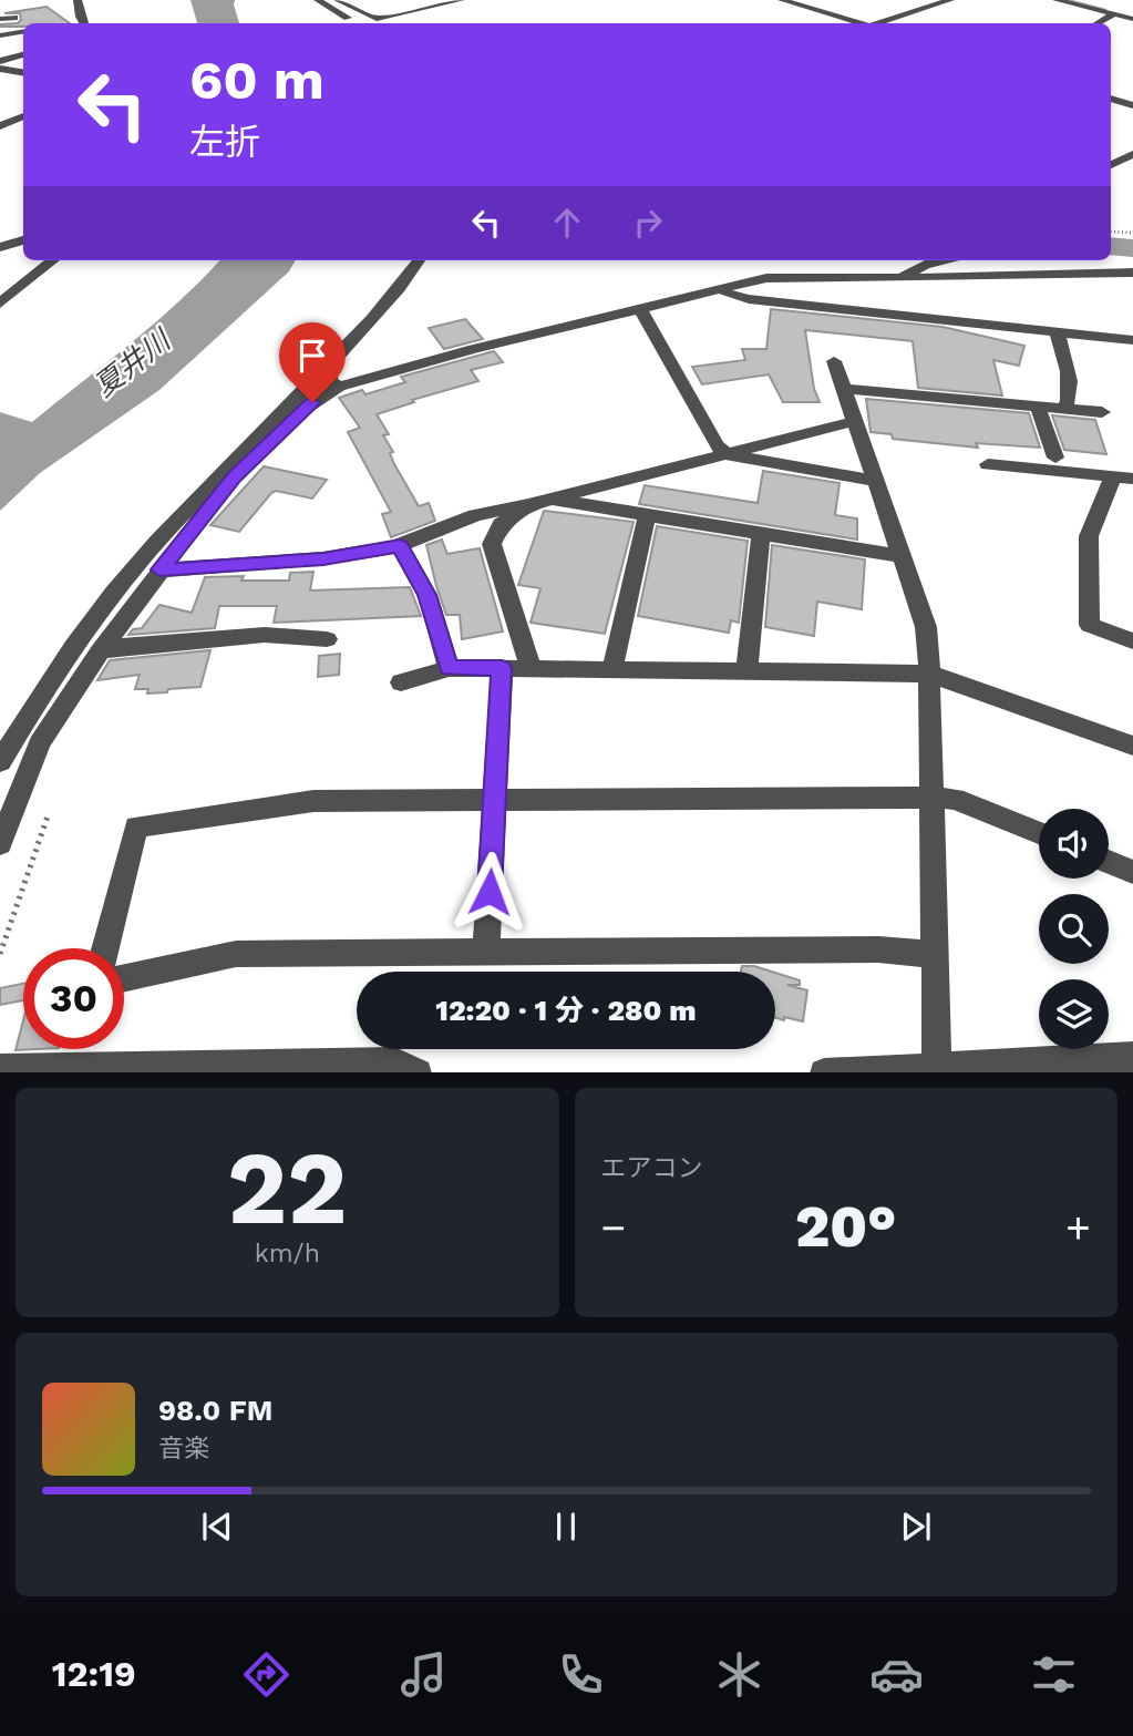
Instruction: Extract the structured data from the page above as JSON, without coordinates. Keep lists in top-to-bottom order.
{
  "water": ["夏井川"],
  "page": {
    "turn": ["60 m", "左折"],
    "limit": "30",
    "trip": "12:20 · 1 分 · 280 m",
    "tile": [
      ["22", "km/h"],
      "エアコン"
    ],
    "heat": ["−", "20°", "+"],
    "song": ["98.0 FM", "音楽"],
    "tabs": "12:19"
  }
}
